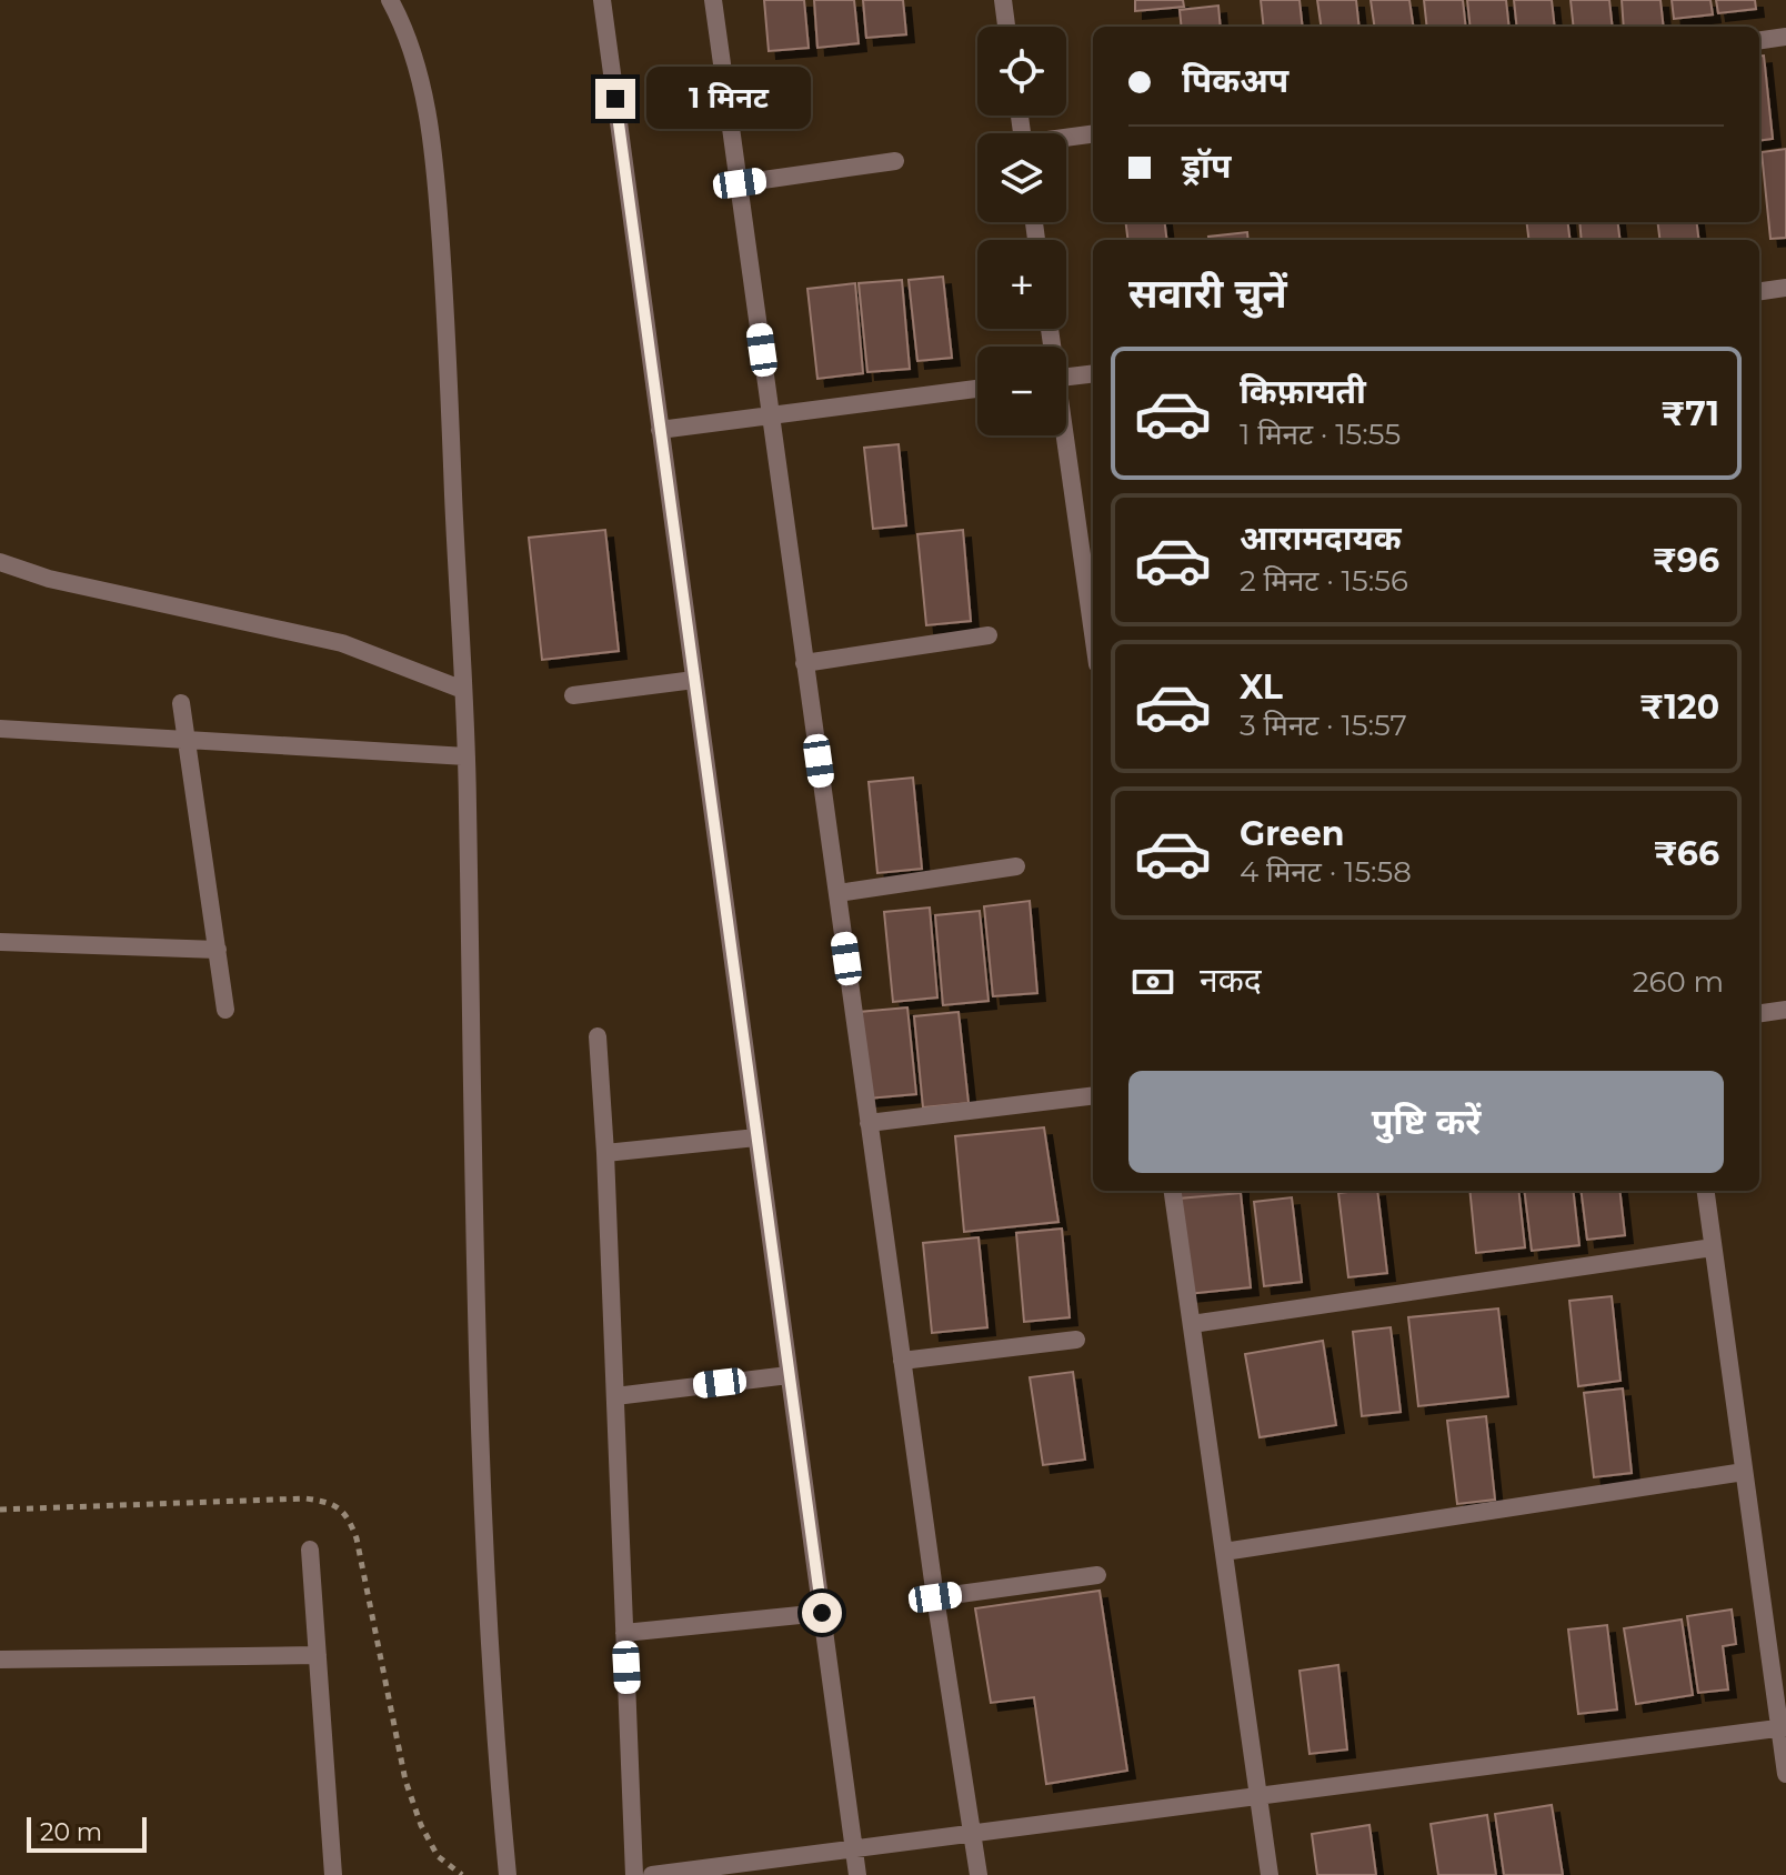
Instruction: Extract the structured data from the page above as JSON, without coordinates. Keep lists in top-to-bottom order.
{
  "scale_bar": "20 m",
  "page": {
    "map_buttons": ["+", "−"],
    "banner": ["पिकअप", "ड्रॉप"],
    "bubble": "1 मिनट",
    "heading": "सवारी चुनें",
    "list": [
      {
        "name": "किफ़ायती",
        "note": "1 मिनट · 15:55",
        "value": "₹71"
      },
      {
        "name": "आरामदायक",
        "note": "2 मिनट · 15:56",
        "value": "₹96"
      },
      {
        "name": "XL",
        "note": "3 मिनट · 15:57",
        "value": "₹120"
      },
      {
        "name": "Green",
        "note": "4 मिनट · 15:58",
        "value": "₹66"
      }
    ],
    "pay": ["नकद", "260 m"],
    "buttons": "पुष्टि करें",
    "scale": "20 m"
  }
}
